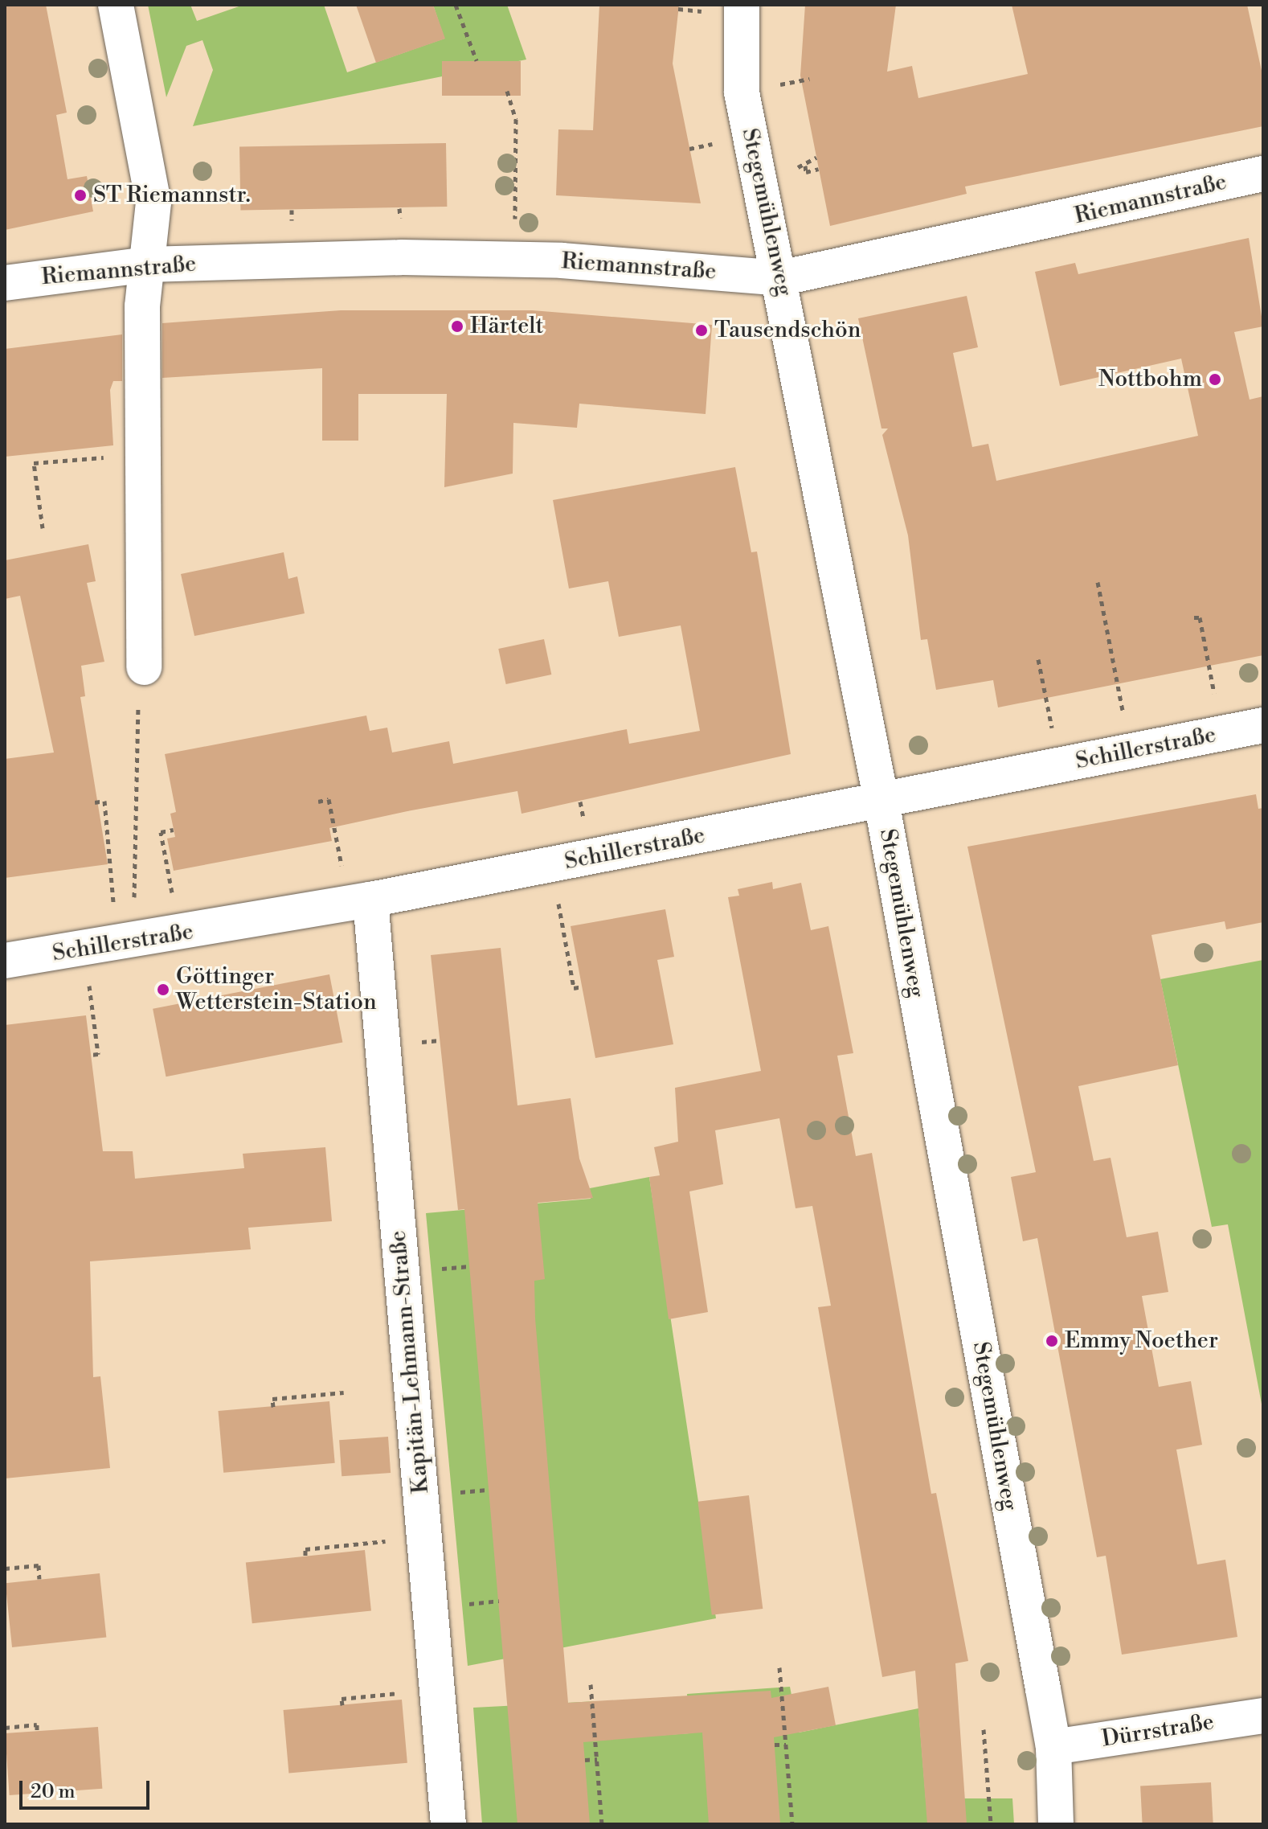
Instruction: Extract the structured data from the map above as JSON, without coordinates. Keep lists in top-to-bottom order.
{
  "streets": {
    "street": [
      "Riemannstraße",
      "Stegemühlenweg",
      "Schillerstraße",
      "Kapitän-Lehmann-Straße",
      "Dürrstraße"
    ]
  },
  "crossings": [
    ["Riemannstraße", "Stegemühlenweg"],
    ["Stegemühlenweg", "Schillerstraße"],
    ["Stegemühlenweg", "Dürrstraße"],
    ["Schillerstraße", "Kapitän-Lehmann-Straße"]
  ],
  "places": [
    "ST Riemannstr.",
    "Härtelt",
    "Tausendschön",
    "Nottbohm",
    "Göttinger Wetterstein-Station",
    "Emmy Noether"
  ],
  "scale_bar": "20 m"
}
